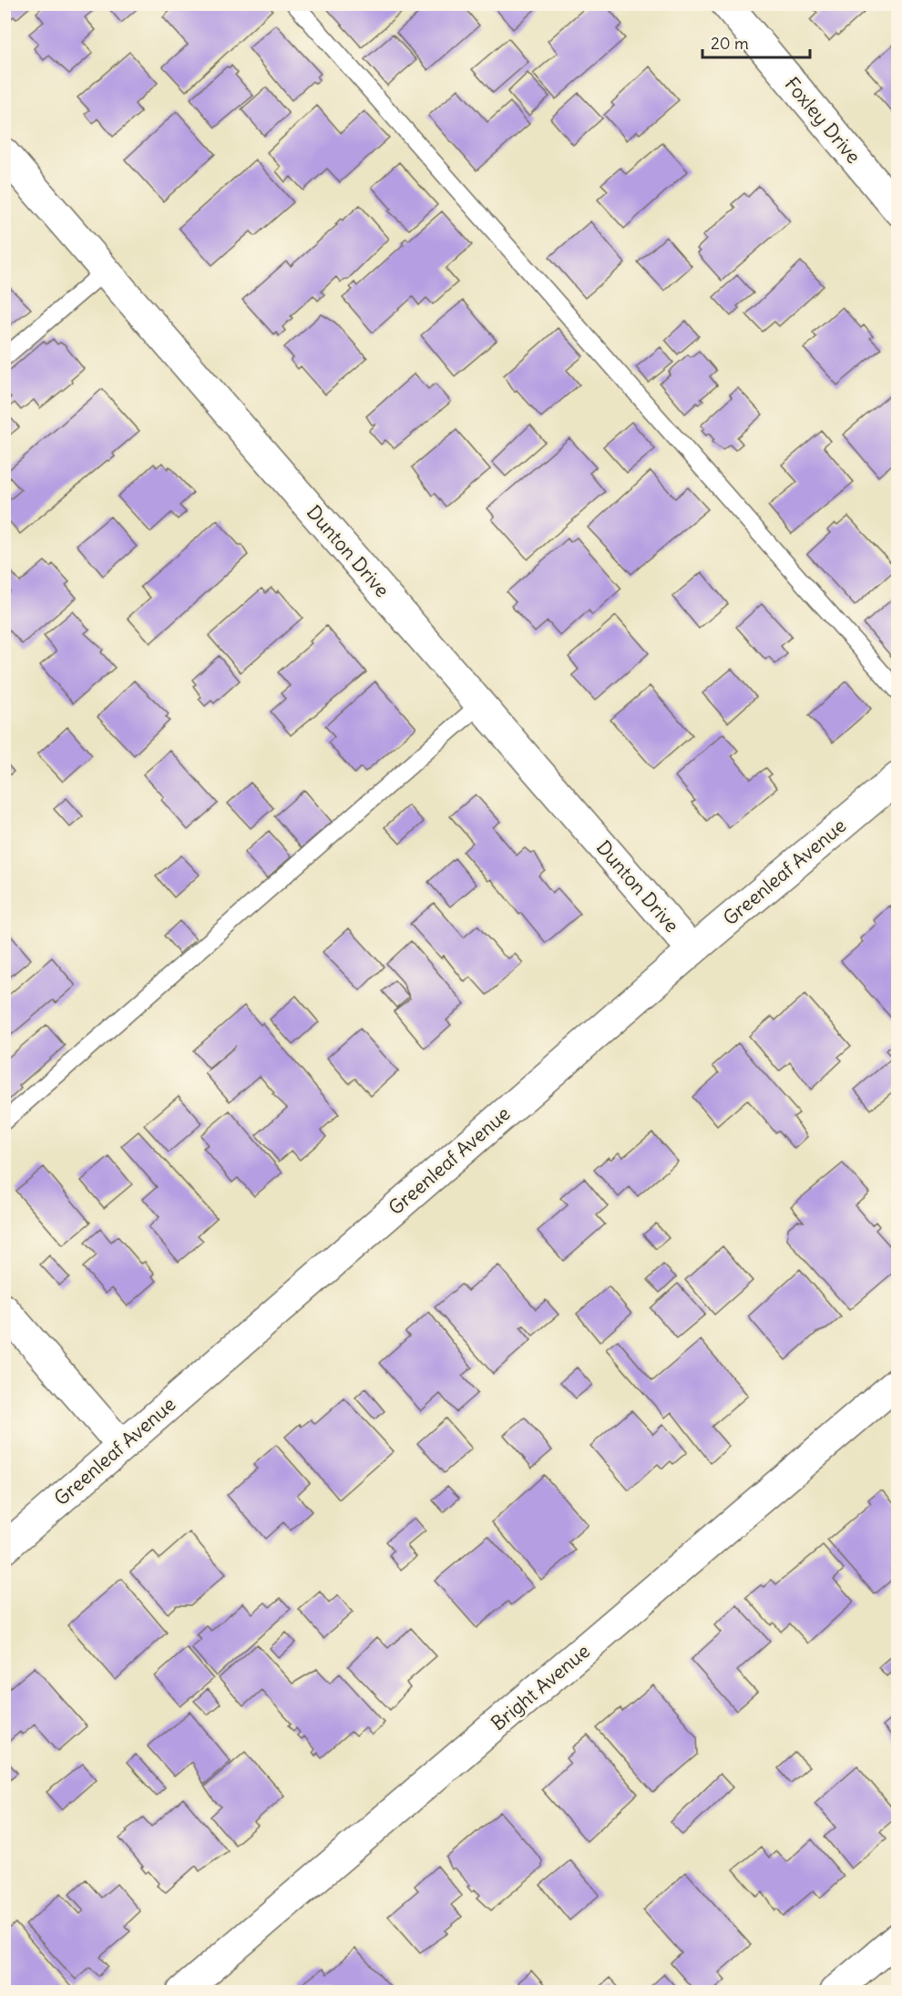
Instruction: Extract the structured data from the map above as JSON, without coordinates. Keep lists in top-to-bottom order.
{
  "streets": {
    "street": [
      "Foxley Drive",
      "Dunton Drive",
      "Greenleaf Avenue",
      "Bright Avenue"
    ]
  },
  "crossings": [
    ["Dunton Drive", "Greenleaf Avenue"]
  ],
  "scale_bar": "20 m"
}
